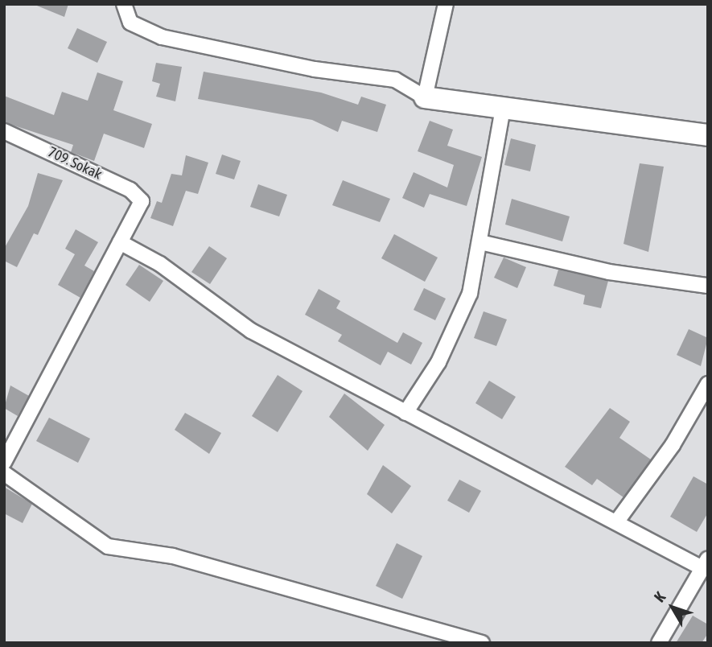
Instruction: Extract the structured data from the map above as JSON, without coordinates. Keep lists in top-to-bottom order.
{
  "streets": {
    "street": ["709. Sokak"]
  },
  "north": "top left"
}
